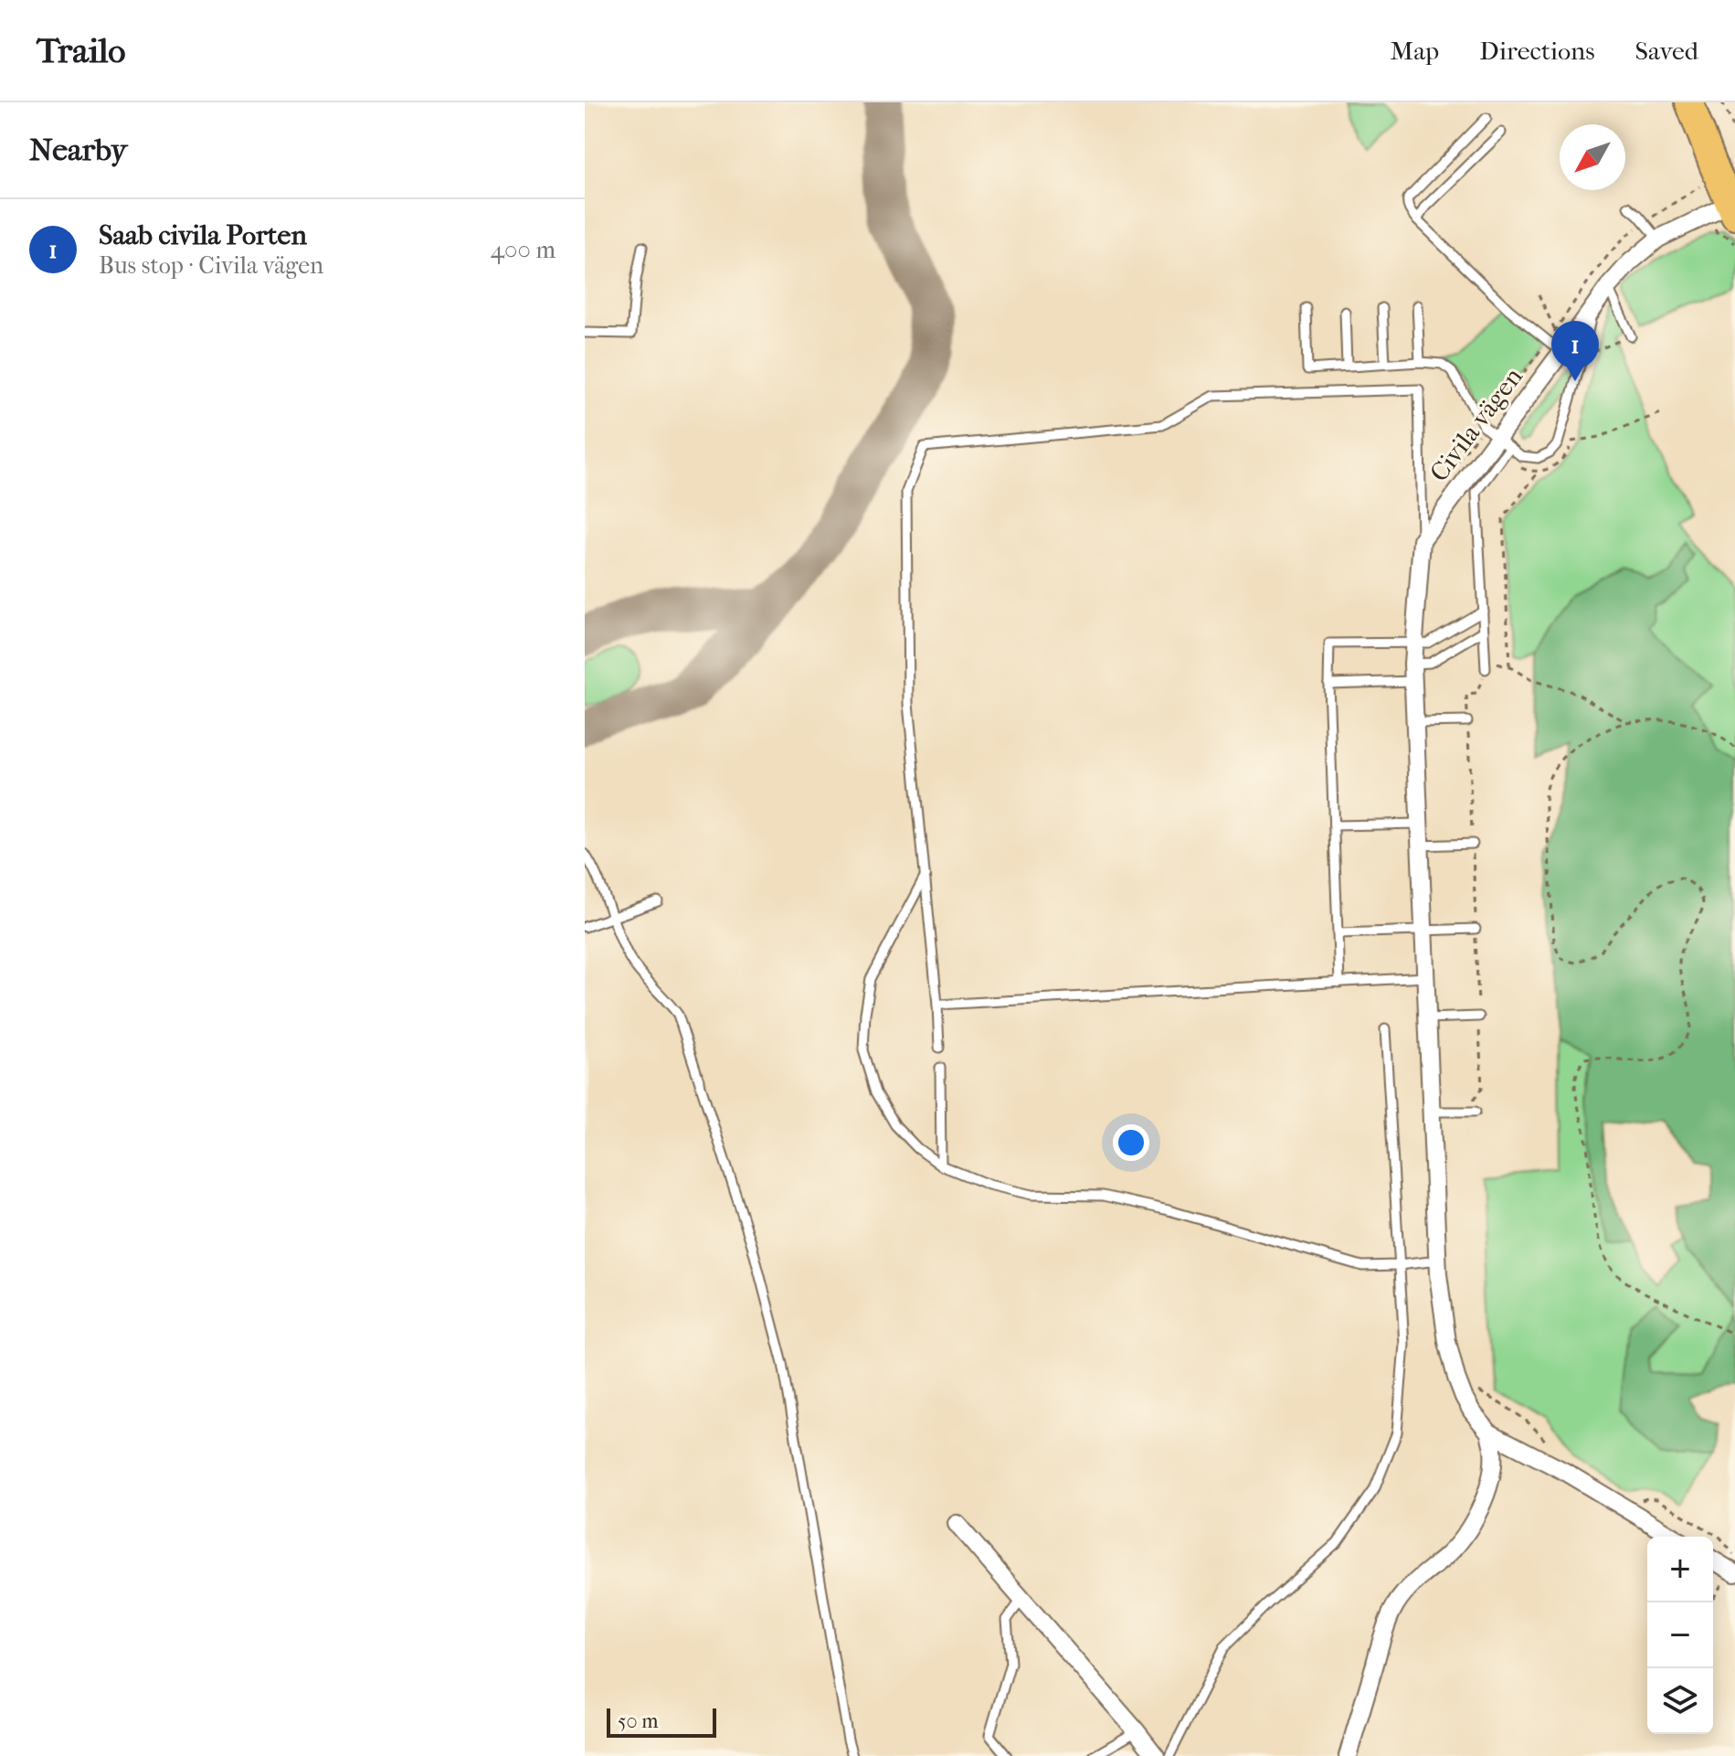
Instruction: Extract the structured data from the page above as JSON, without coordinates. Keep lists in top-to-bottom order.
{
  "streets": {
    "street": ["Civila vägen"]
  },
  "scale_bar": "50 m",
  "north": "bottom left",
  "page": {
    "header": "Trailo",
    "nav": ["Map", "Directions", "Saved"],
    "heading": "Nearby",
    "list": [
      {
        "mark": "1",
        "name": "Saab civila Porten",
        "note": "Bus stop · Civila vägen",
        "value": "400 m"
      }
    ],
    "pins": "1",
    "map_buttons": ["+", "−"],
    "scale": "50 m"
  }
}
